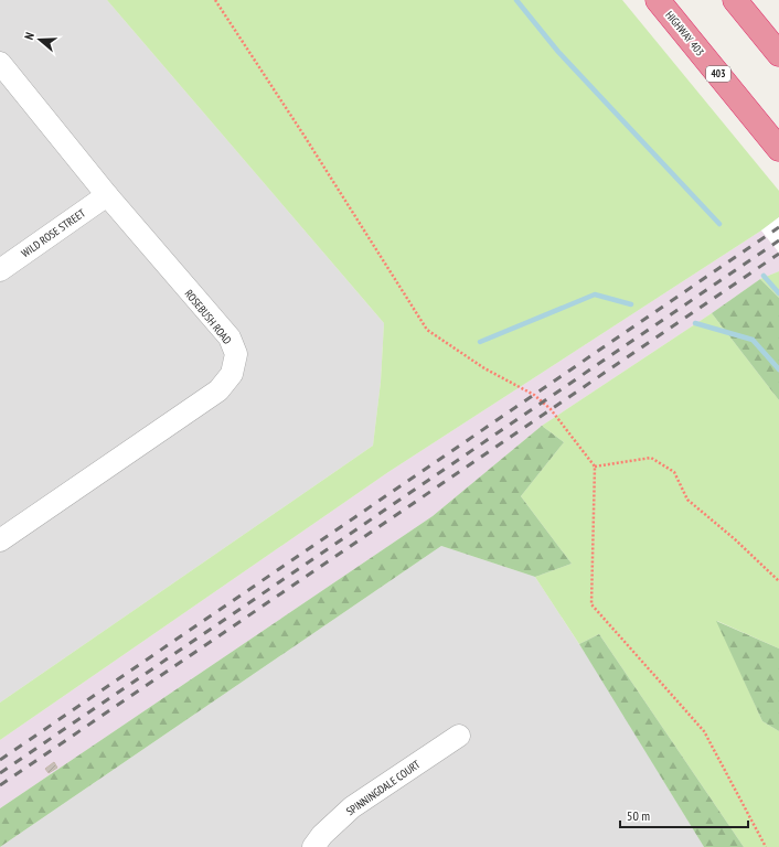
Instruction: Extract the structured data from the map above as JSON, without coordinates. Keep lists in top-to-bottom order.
{
  "streets": {
    "highway": ["HIGHWAY 403", "403"],
    "street": ["WILD ROSE STREET", "ROSEBUSH ROAD", "SPINNINGDALE COURT"]
  },
  "crossings": [
    ["WILD ROSE STREET", "ROSEBUSH ROAD"]
  ],
  "scale_bar": "50 m",
  "north": "left"
}
